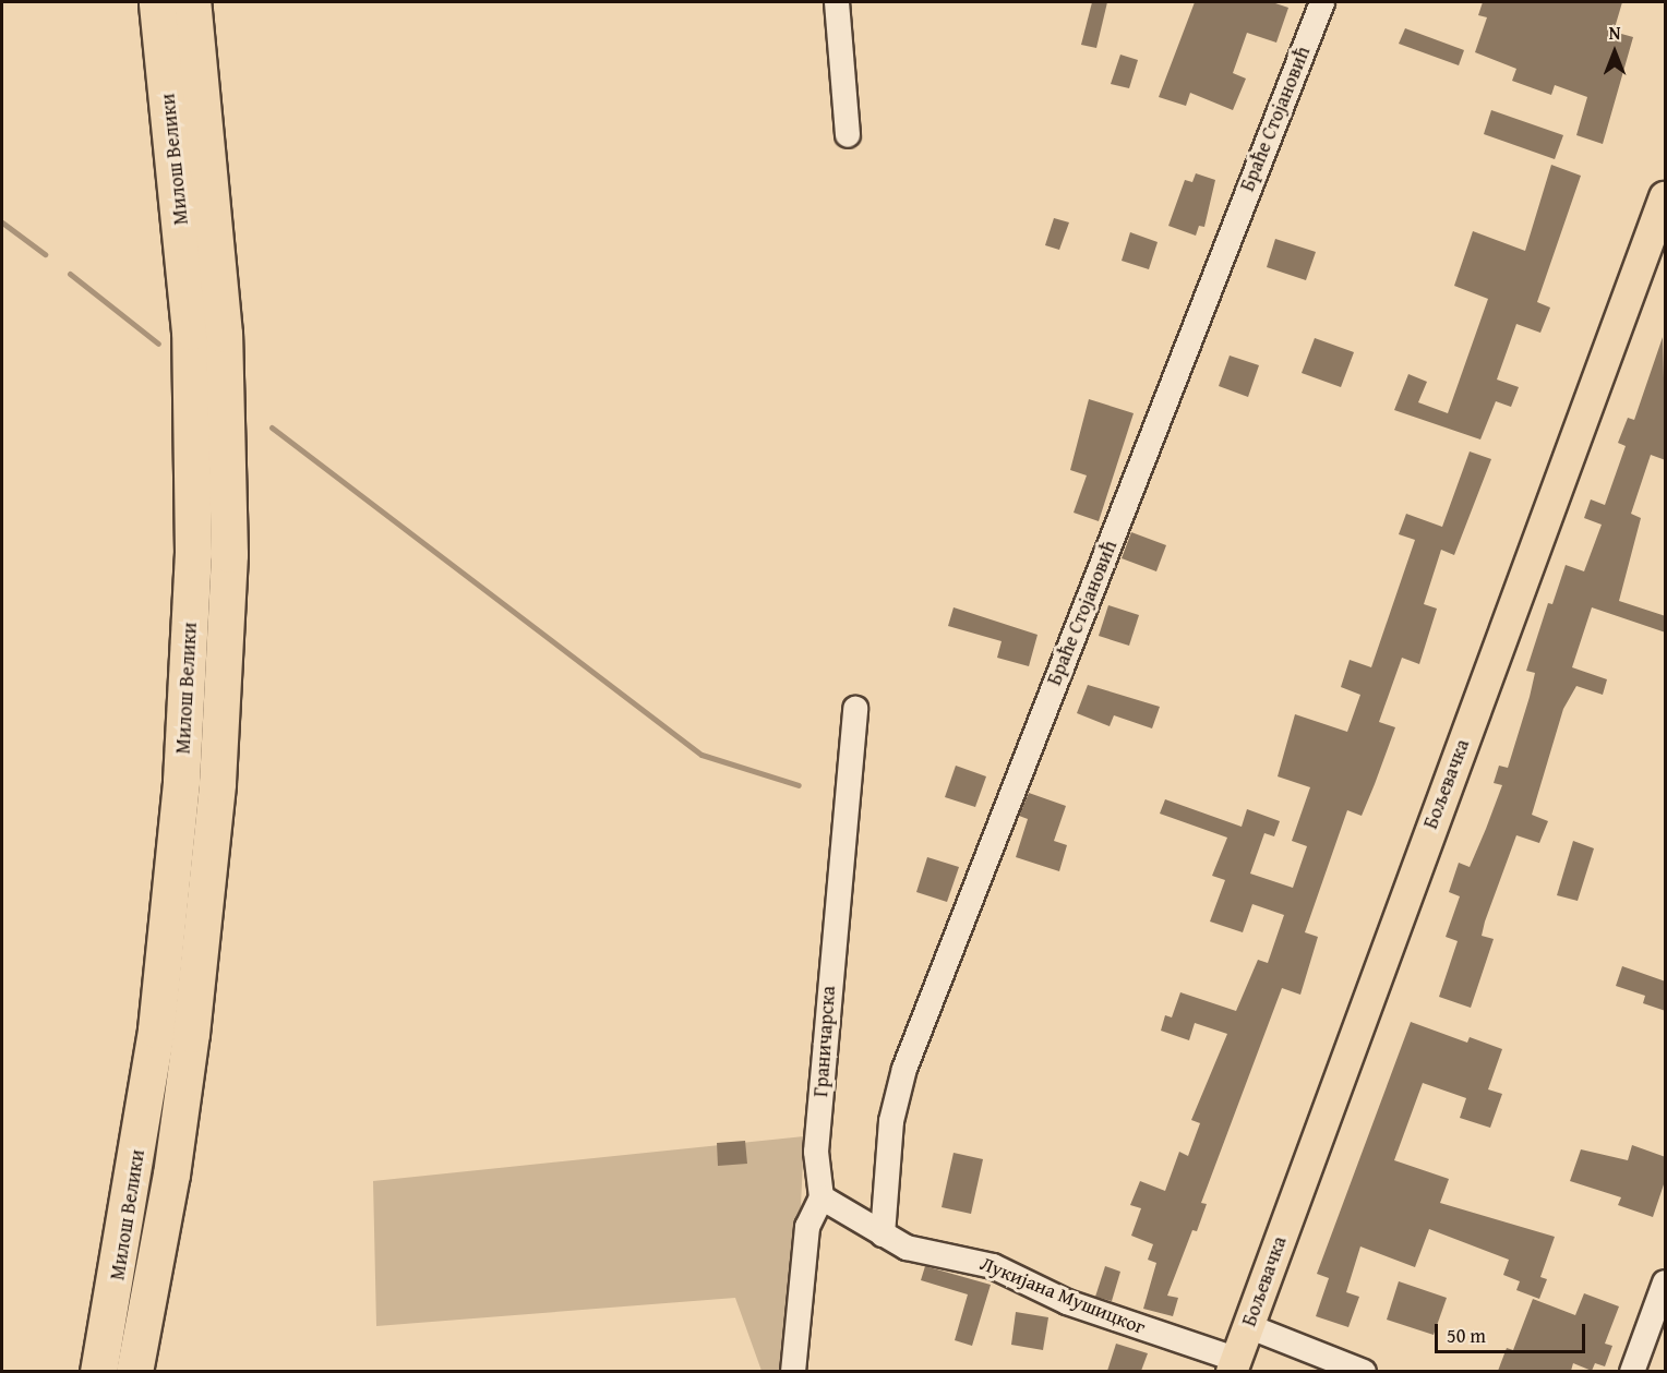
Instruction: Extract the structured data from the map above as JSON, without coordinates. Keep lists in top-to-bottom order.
{
  "streets": {
    "highway": ["Милош Велики"],
    "main road": ["Бољевачка"],
    "street": ["Браће Стојановић", "Граничарска", "Лукијана Мушицког"]
  },
  "crossings": [
    ["Браће Стојановић", "Лукијана Мушицког"],
    ["Бољевачка", "Лукијана Мушицког"],
    ["Граничарска", "Лукијана Мушицког"]
  ],
  "scale_bar": "50 m",
  "north": "top"
}
